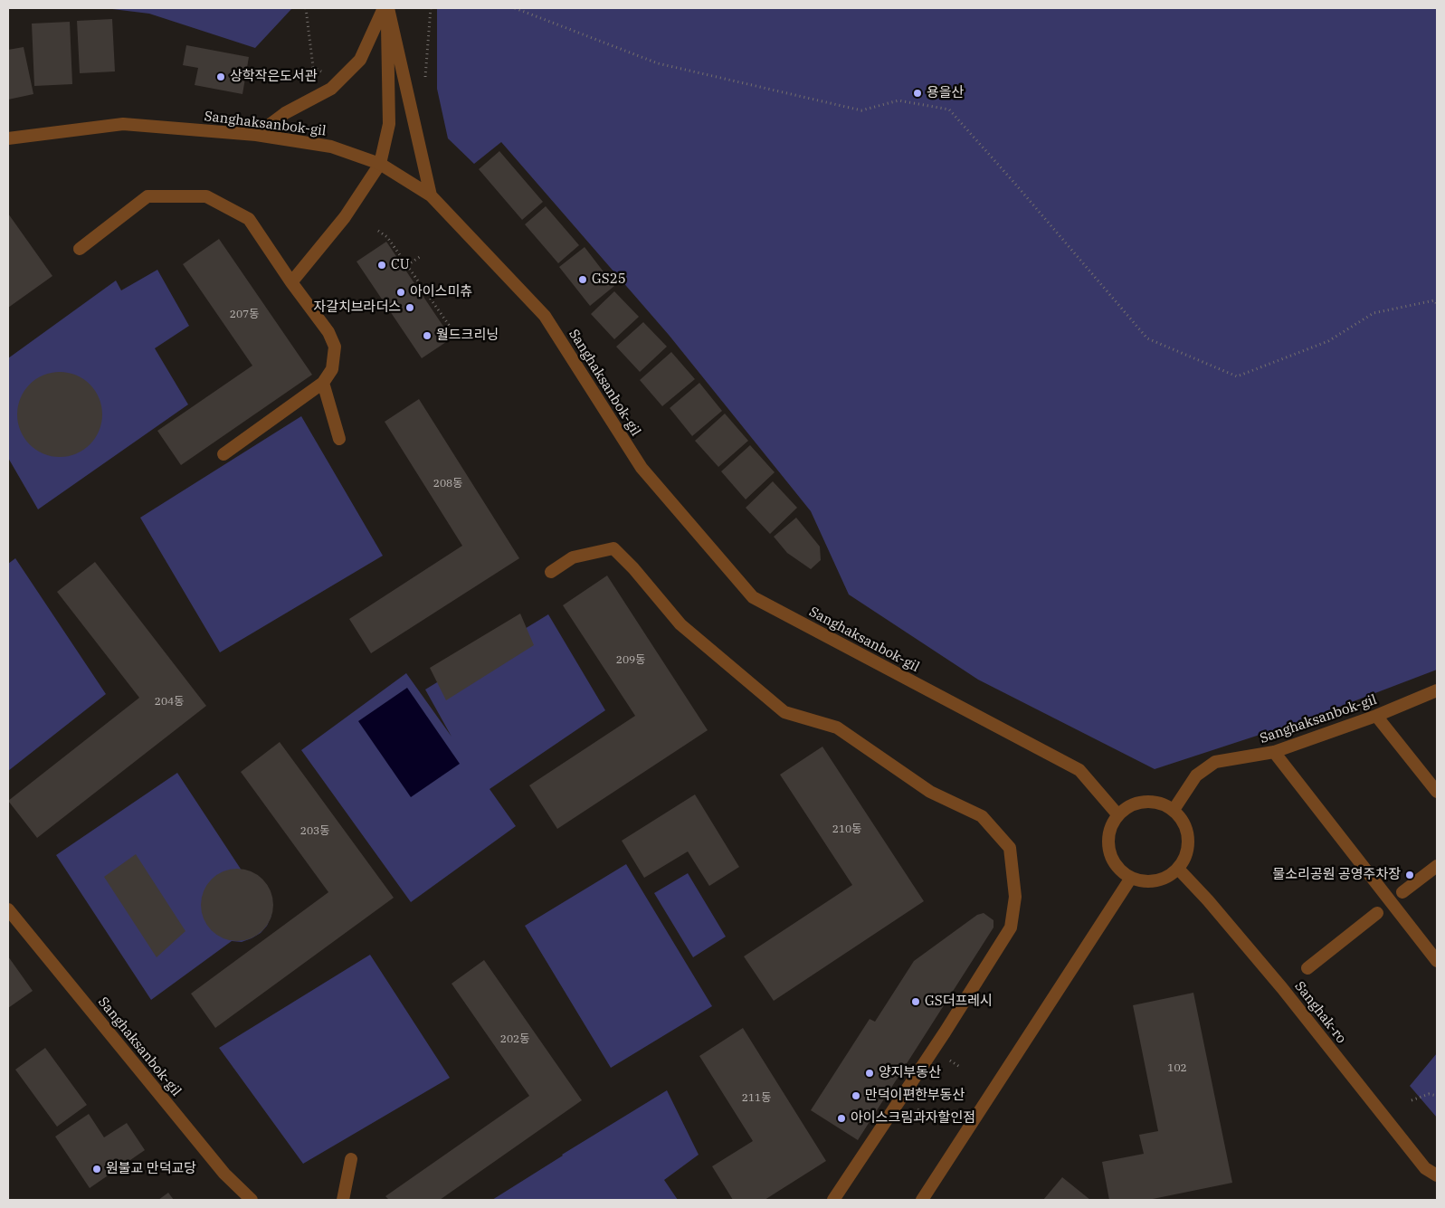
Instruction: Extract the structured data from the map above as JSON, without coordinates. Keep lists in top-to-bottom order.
{
  "streets": {
    "street": ["Sanghaksanbok-gil", "Sanghak-ro"]
  },
  "crossings": [
    ["Sanghaksanbok-gil", "Sanghak-ro"]
  ],
  "places": [
    "상학작은도서관",
    "용을산",
    "CU",
    "GS25",
    "아이스미츄",
    "자갈치브라더스",
    "월드크리닝",
    "물소리공원 공영주차장",
    "GS더프레시",
    "양지부동산",
    "만덕이편한부동산",
    "아이스크림과자할인점",
    "원불교 만덕교당"
  ],
  "house_numbers": [
    "207동",
    "208동",
    "209동",
    "204동",
    "210동",
    "203동",
    "202동",
    "102",
    "211동"
  ]
}
